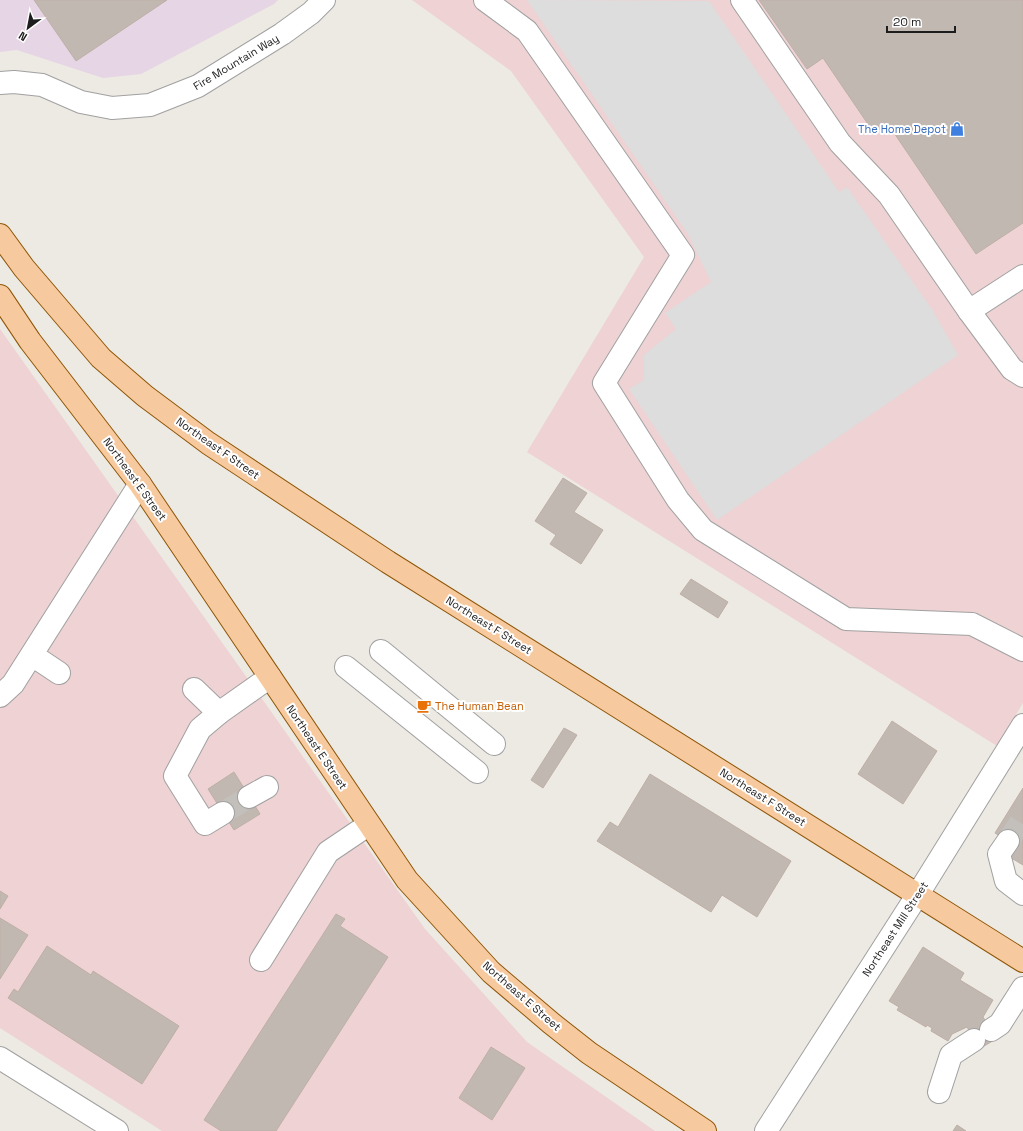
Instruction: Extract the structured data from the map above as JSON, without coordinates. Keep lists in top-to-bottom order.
{
  "streets": {
    "main road": ["Northeast F Street", "Northeast E Street"],
    "street": ["Fire Mountain Way", "Northeast Mill Street"]
  },
  "crossings": [
    ["Northeast F Street", "Northeast Mill Street"]
  ],
  "places": {
    "shop": ["The Home Depot"],
    "cafe": ["The Human Bean"]
  },
  "scale_bar": "20 m",
  "north": "bottom left"
}
